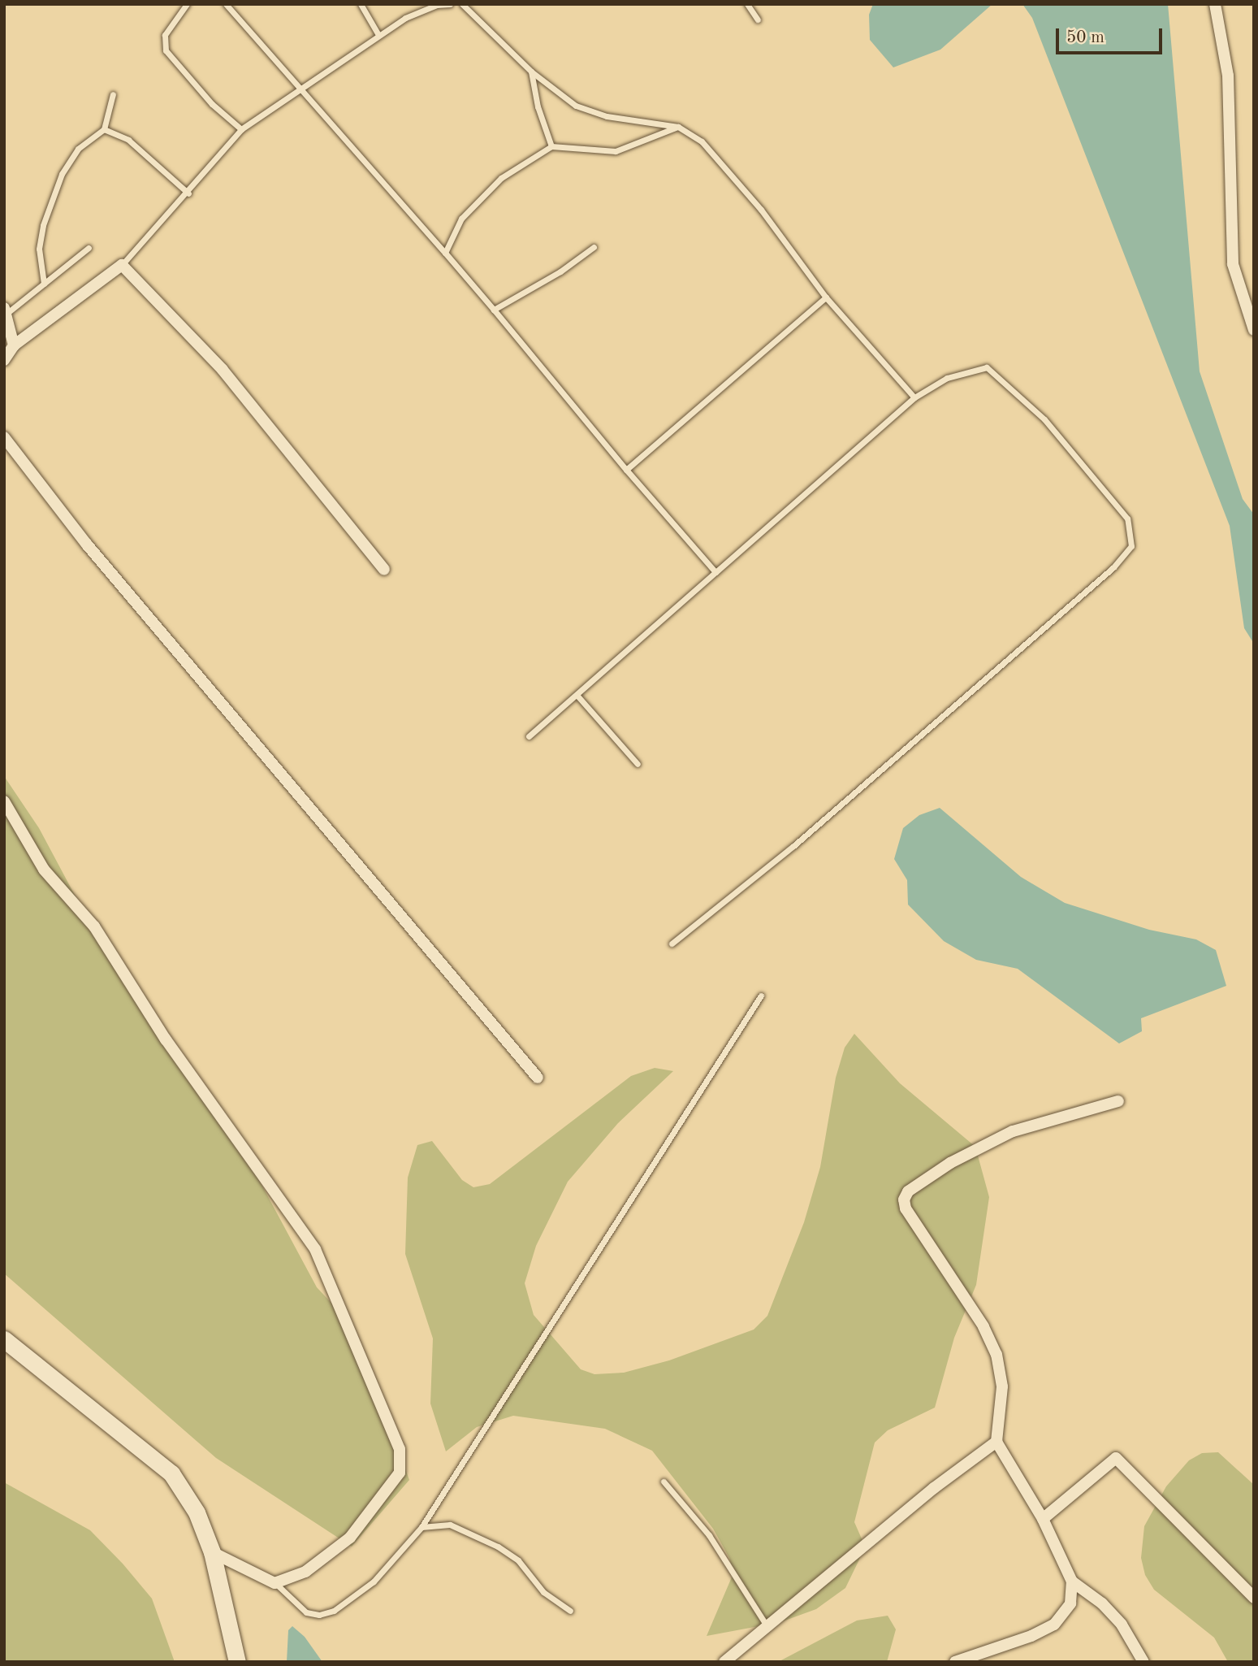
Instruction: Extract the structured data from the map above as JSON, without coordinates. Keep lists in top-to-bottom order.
{
  "scale_bar": "50 m"
}
